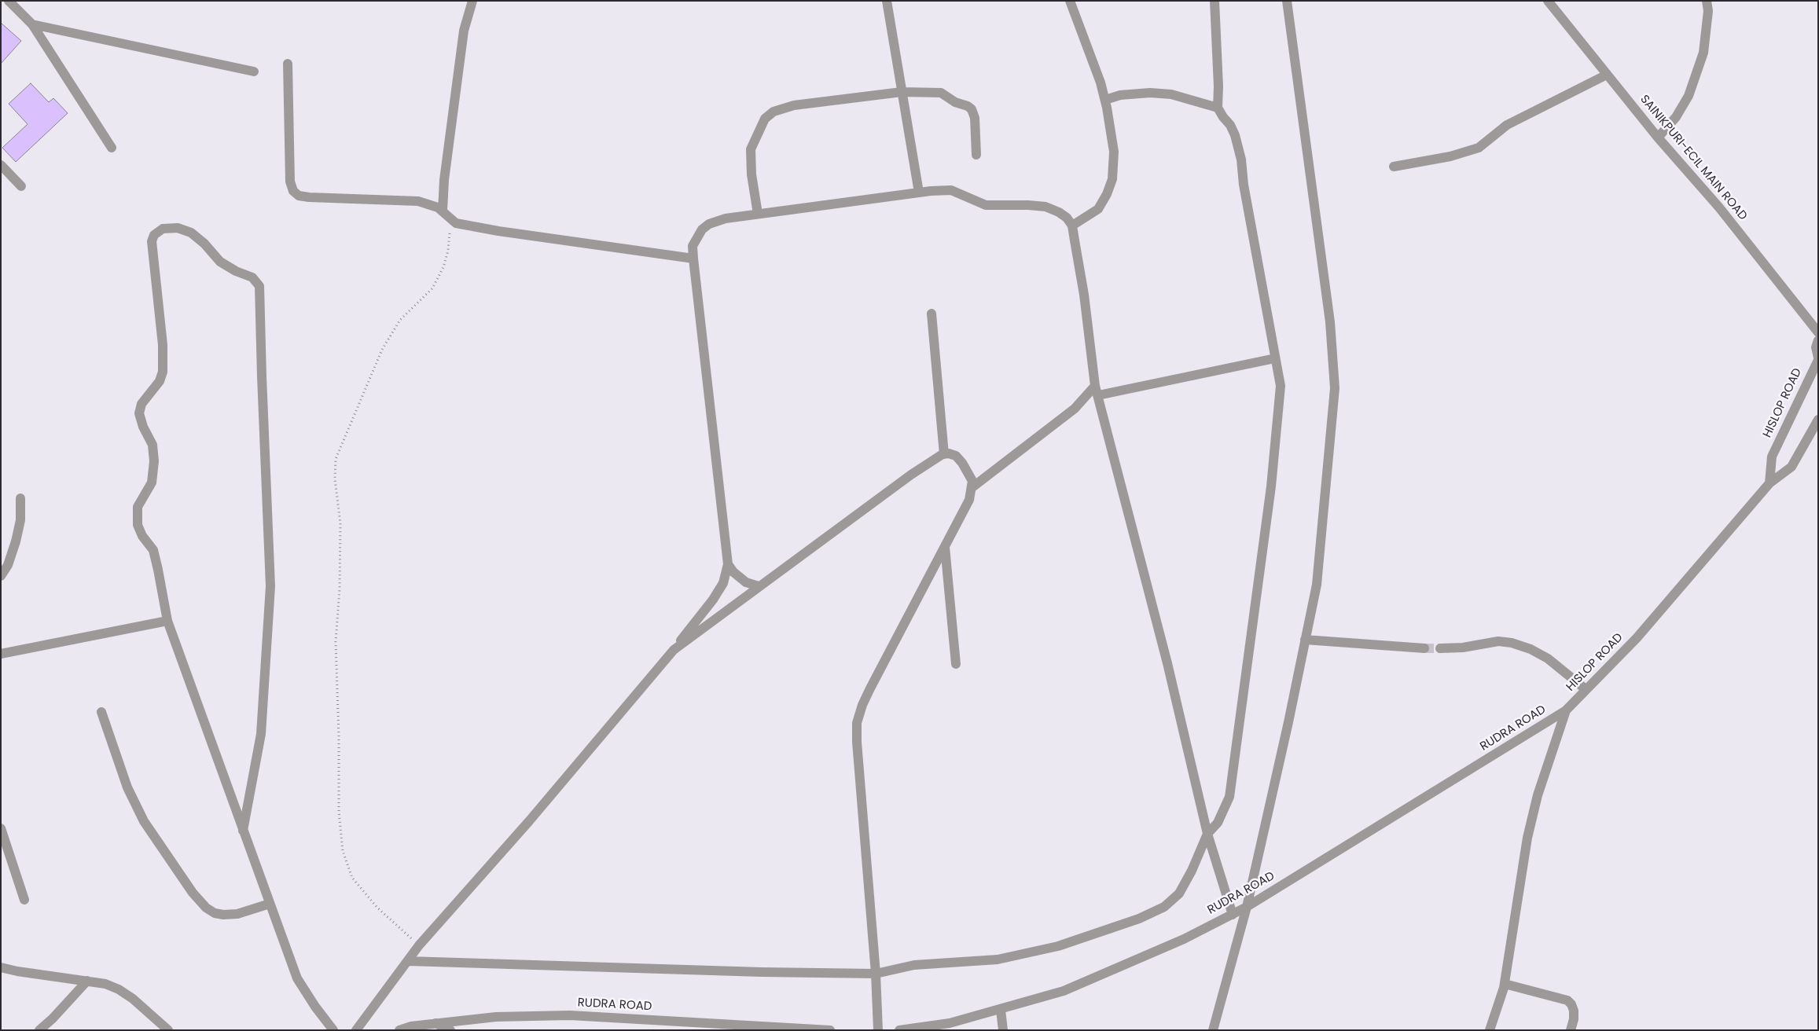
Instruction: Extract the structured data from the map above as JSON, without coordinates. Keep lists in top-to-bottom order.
{
  "streets": {
    "street": ["SAINIKPURI-ECIL MAIN ROAD", "HISLOP ROAD", "RUDRA ROAD"]
  },
  "crossings": [
    ["HISLOP ROAD", "RUDRA ROAD"]
  ]
}
